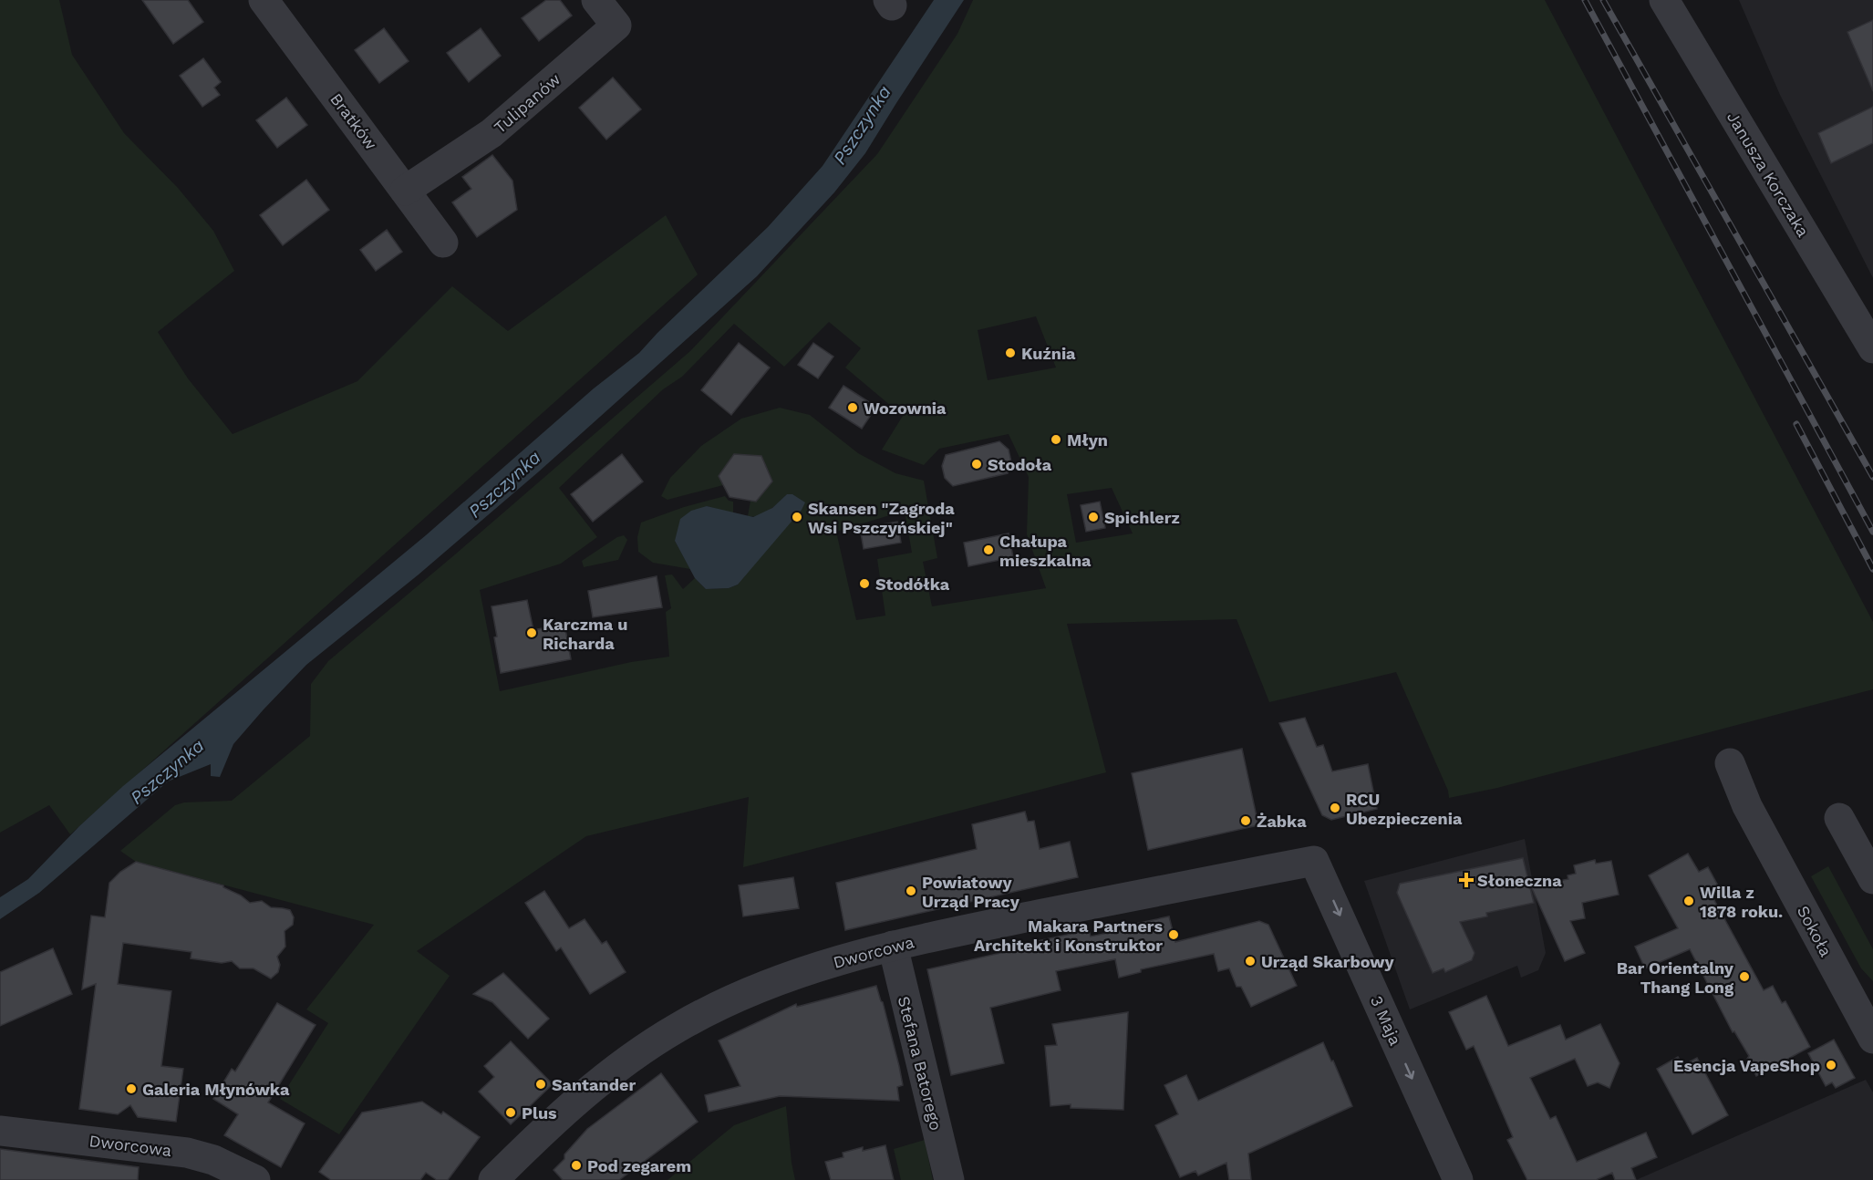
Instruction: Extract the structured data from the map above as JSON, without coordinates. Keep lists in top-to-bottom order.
{
  "streets": {
    "street": [
      "Tulipanów",
      "Bratków",
      "Janusza Korczaka",
      "Sokoła",
      "Dworcowa",
      "3 Maja",
      "Stefana Batorego"
    ]
  },
  "crossings": [
    ["Tulipanów", "Bratków"],
    ["Dworcowa", "3 Maja"],
    ["Dworcowa", "Stefana Batorego"]
  ],
  "one_way": ["3 Maja"],
  "water": ["Pszczynka"],
  "places": {
    "other": [
      "Kuźnia",
      "Wozownia",
      "Młyn",
      "Stodoła",
      "Skansen \"Zagroda Wsi Pszczyńskiej\"",
      "Spichlerz",
      "Chałupa mieszkalna",
      "Stodółka",
      "Karczma u Richarda",
      "RCU Ubezpieczenia",
      "Żabka",
      "Powiatowy Urząd Pracy",
      "Willa z 1878 roku.",
      "Makara Partners Architekt i Konstruktor",
      "Urząd Skarbowy",
      "Bar Orientalny Thang Long",
      "Esencja VapeShop",
      "Santander",
      "Galeria Młynówka",
      "Plus",
      "Pod zegarem"
    ],
    "health": ["Słoneczna"]
  }
}
